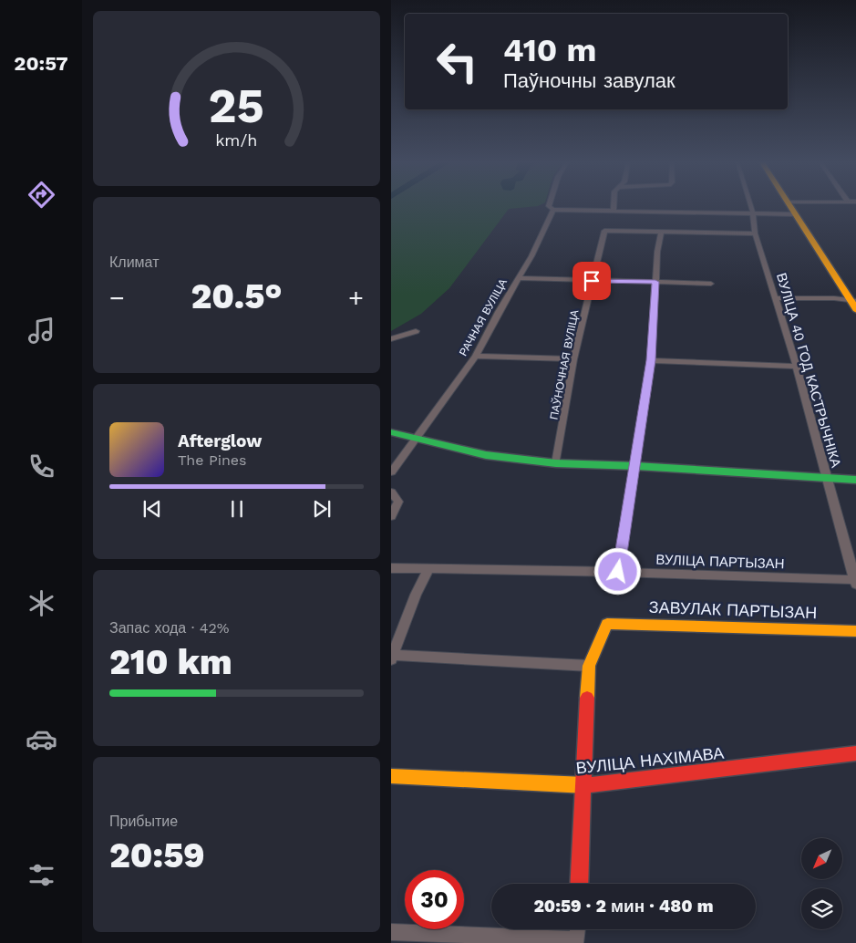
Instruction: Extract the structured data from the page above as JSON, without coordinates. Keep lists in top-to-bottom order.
{
  "streets": {
    "street": [
      "РАЧНАЯ ВУЛІЦА",
      "ПАЎНОЧНАЯ ВУЛІЦА",
      "ВУЛІЦА 40 ГОД КАСТРЫЧНІКА",
      "ВУЛІЦА ПАРТЫЗАН",
      "ЗАВУЛАК ПАРТЫЗАН",
      "ВУЛІЦА НАХІМАВА"
    ]
  },
  "crossings": [
    ["ПАЎНОЧНАЯ ВУЛІЦА", "ВУЛІЦА 40 ГОД КАСТРЫЧНІКА"],
    ["ВУЛІЦА 40 ГОД КАСТРЫЧНІКА", "ВУЛІЦА ПАРТЫЗАН"]
  ],
  "north": "bottom left",
  "page": {
    "tabs": "20:57",
    "turn": ["410 m", "Паўночны завулак"],
    "tile": [
      "Климат",
      ["Запас хода · 42%", "210 km"],
      ["Прибытие", "20:59"]
    ],
    "heat": ["−", "20.5°", "+"],
    "song": ["Afterglow", "The Pines"],
    "limit": "30",
    "trip": "20:59 · 2 мин · 480 m",
    "gauge": ["25", "km/h"]
  }
}
